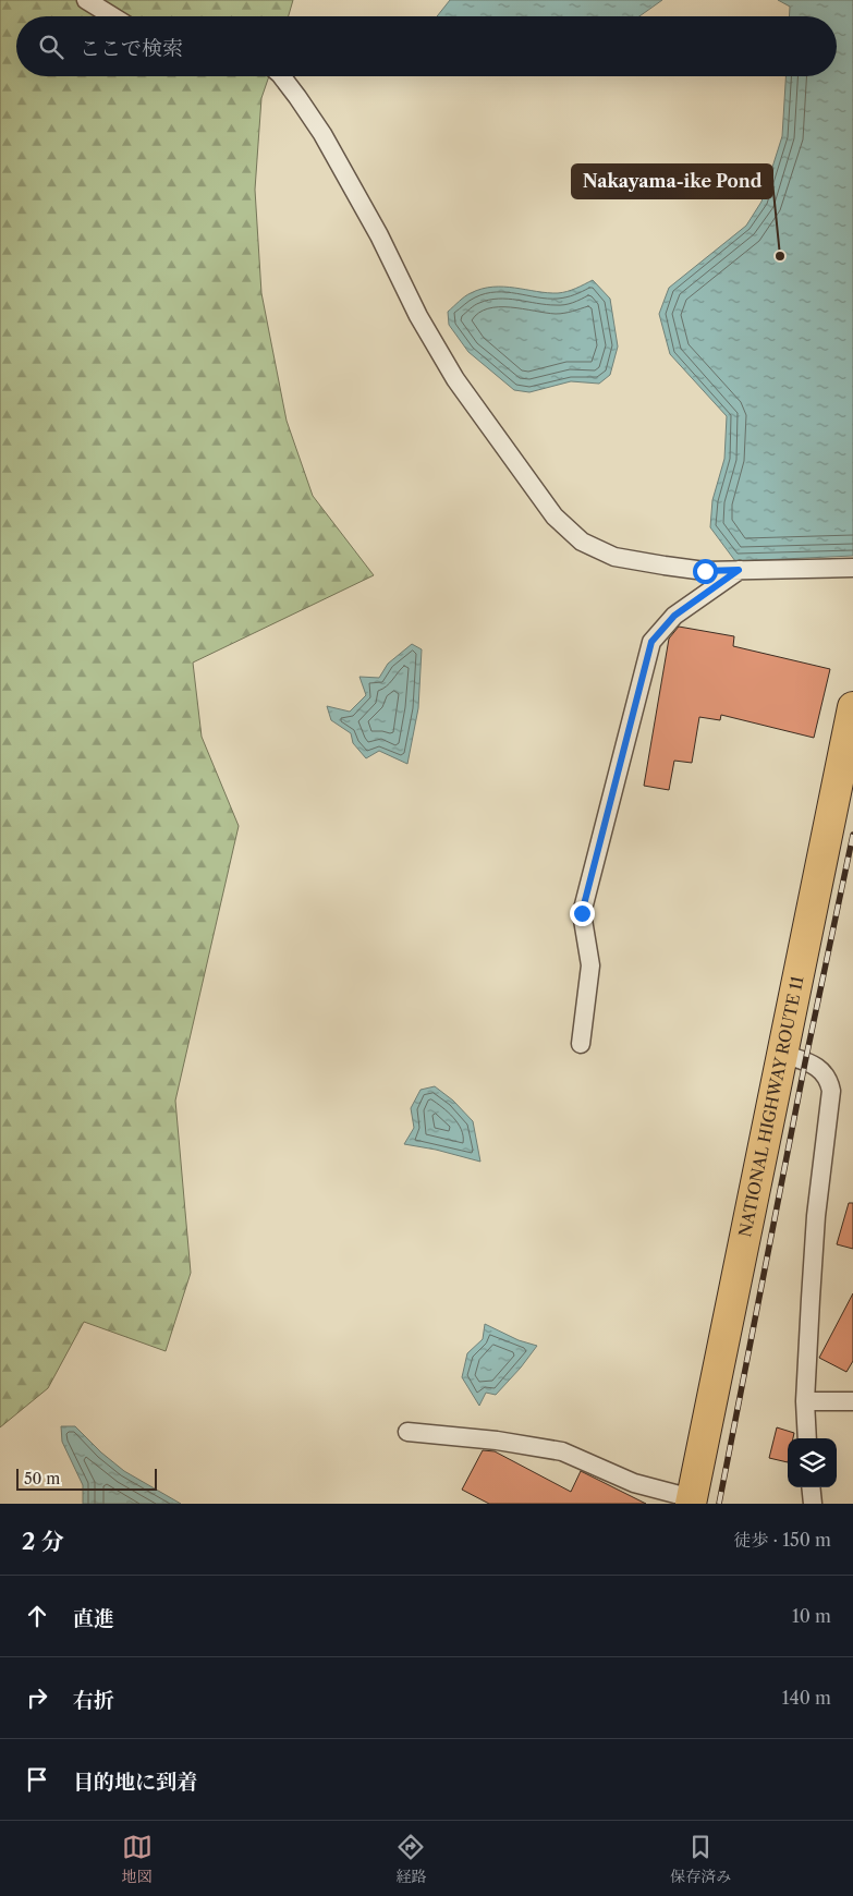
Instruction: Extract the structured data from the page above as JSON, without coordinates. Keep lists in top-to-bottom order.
{
  "streets": {
    "highway": ["NATIONAL HIGHWAY ROUTE 11"]
  },
  "places": ["Nakayama-ike Pond"],
  "scale_bar": "50 m",
  "page": {
    "search": "ここで検索",
    "scale": "50 m",
    "heading": ["2 分", "徒歩 · 150 m"],
    "list": [
      ["直進", "10 m"],
      ["右折", "140 m"],
      "目的地に到着"
    ],
    "nav": ["地図", "経路", "保存済み"]
  }
}
